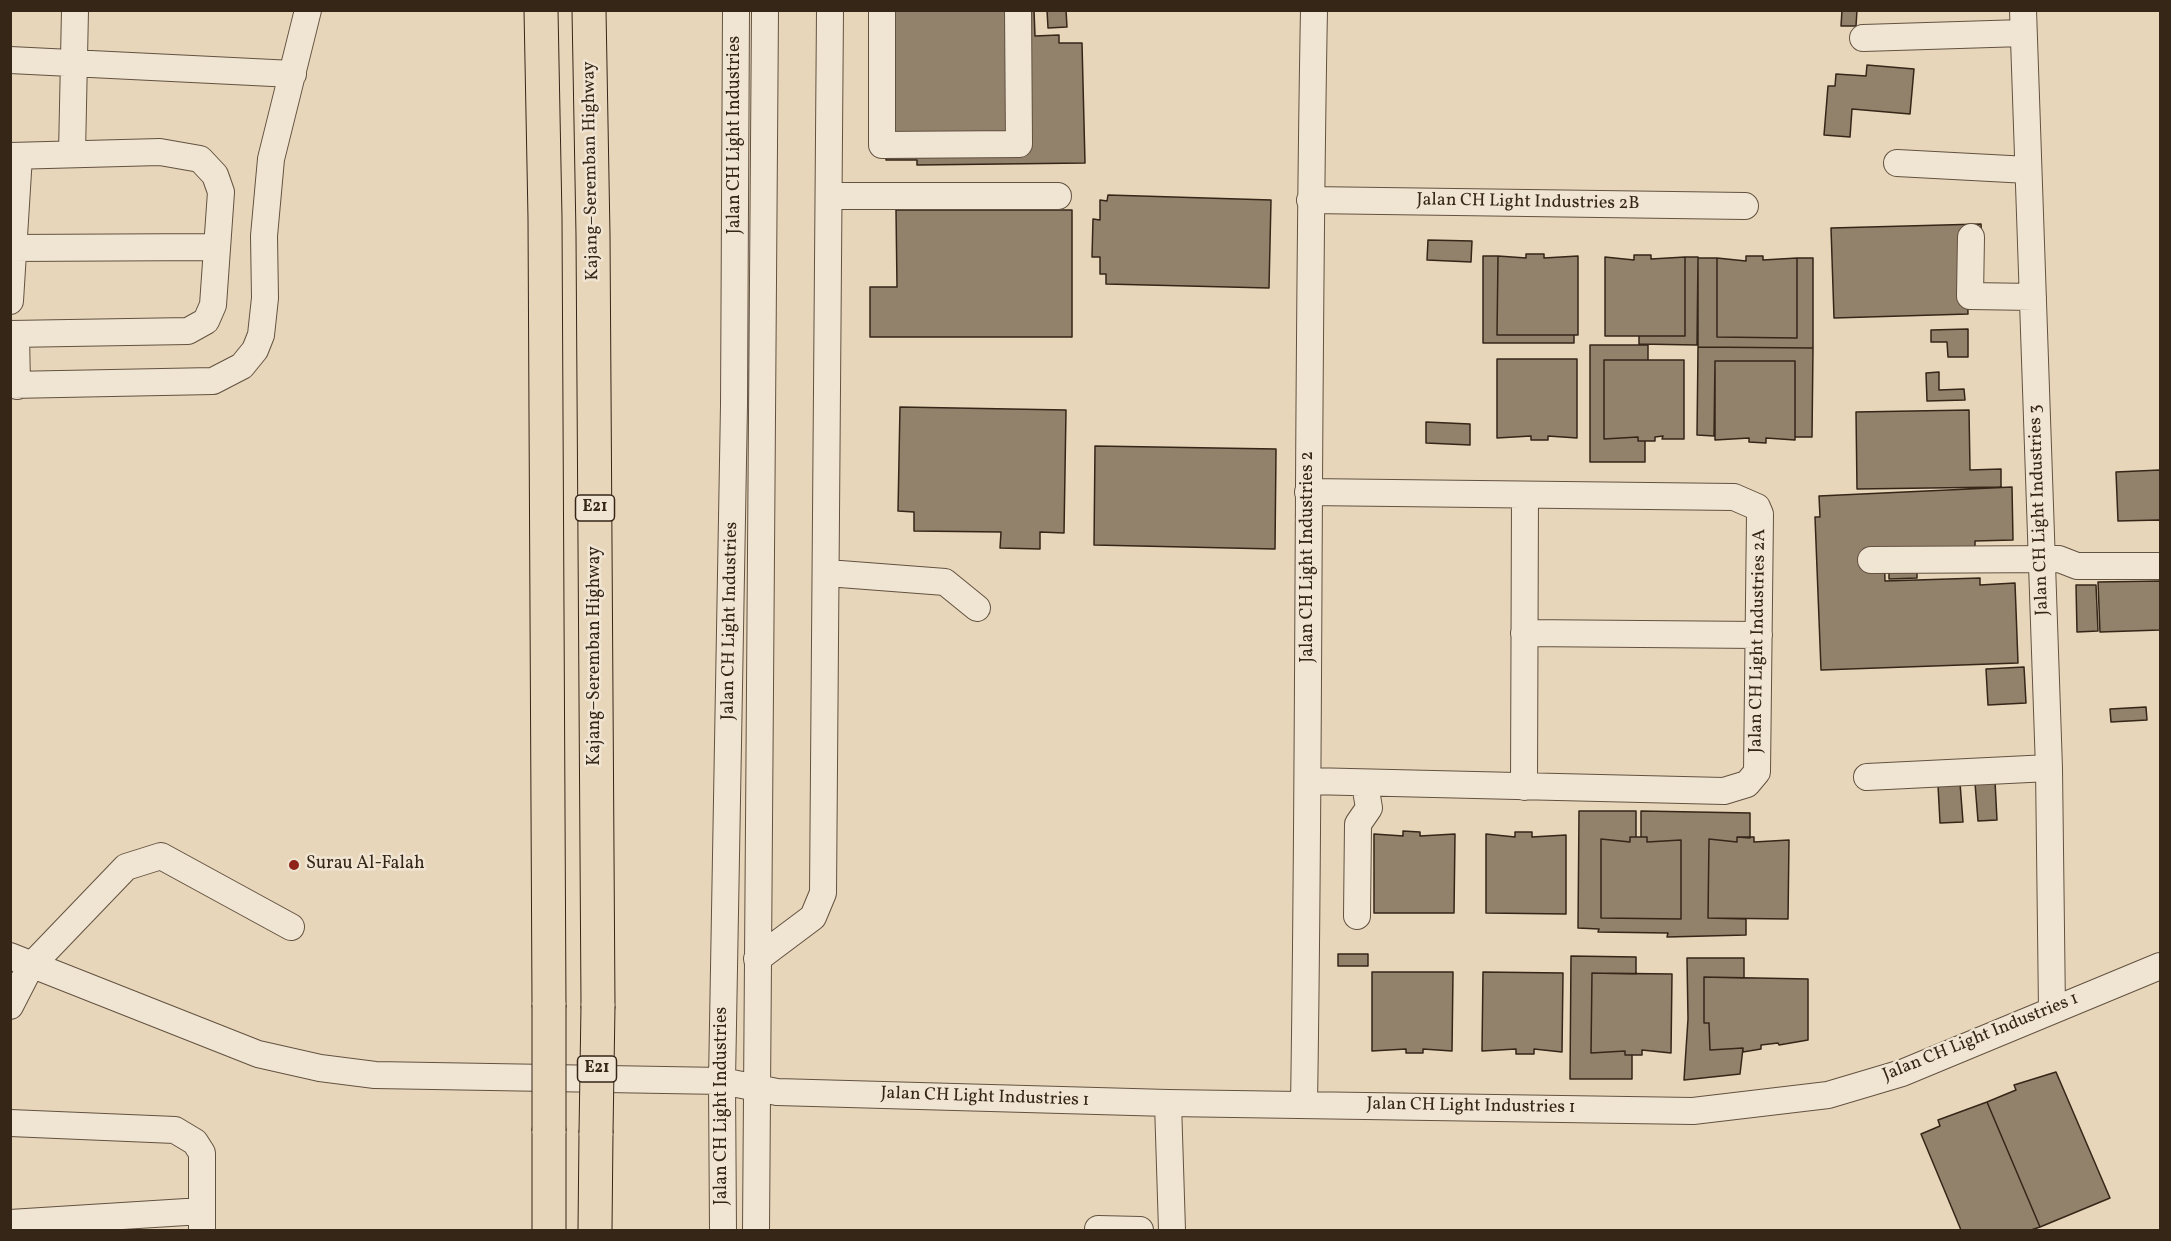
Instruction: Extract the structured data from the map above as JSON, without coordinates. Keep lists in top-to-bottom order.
{
  "streets": {
    "highway": ["Kajang–Seremban Highway", "E21"],
    "street": [
      "Jalan CH Light Industries",
      "Jalan CH Light Industries 2B",
      "Jalan CH Light Industries 3",
      "Jalan CH Light Industries 2",
      "Jalan CH Light Industries 2A",
      "Jalan CH Light Industries 1"
    ]
  },
  "crossings": [
    ["Jalan CH Light Industries", "Jalan CH Light Industries 1"],
    ["Jalan CH Light Industries 2B", "Jalan CH Light Industries 2"],
    ["Jalan CH Light Industries 3", "Jalan CH Light Industries 1"],
    ["Jalan CH Light Industries 2", "Jalan CH Light Industries 2A"],
    ["Jalan CH Light Industries 2", "Jalan CH Light Industries 1"]
  ],
  "places": ["Surau Al-Falah"]
}
